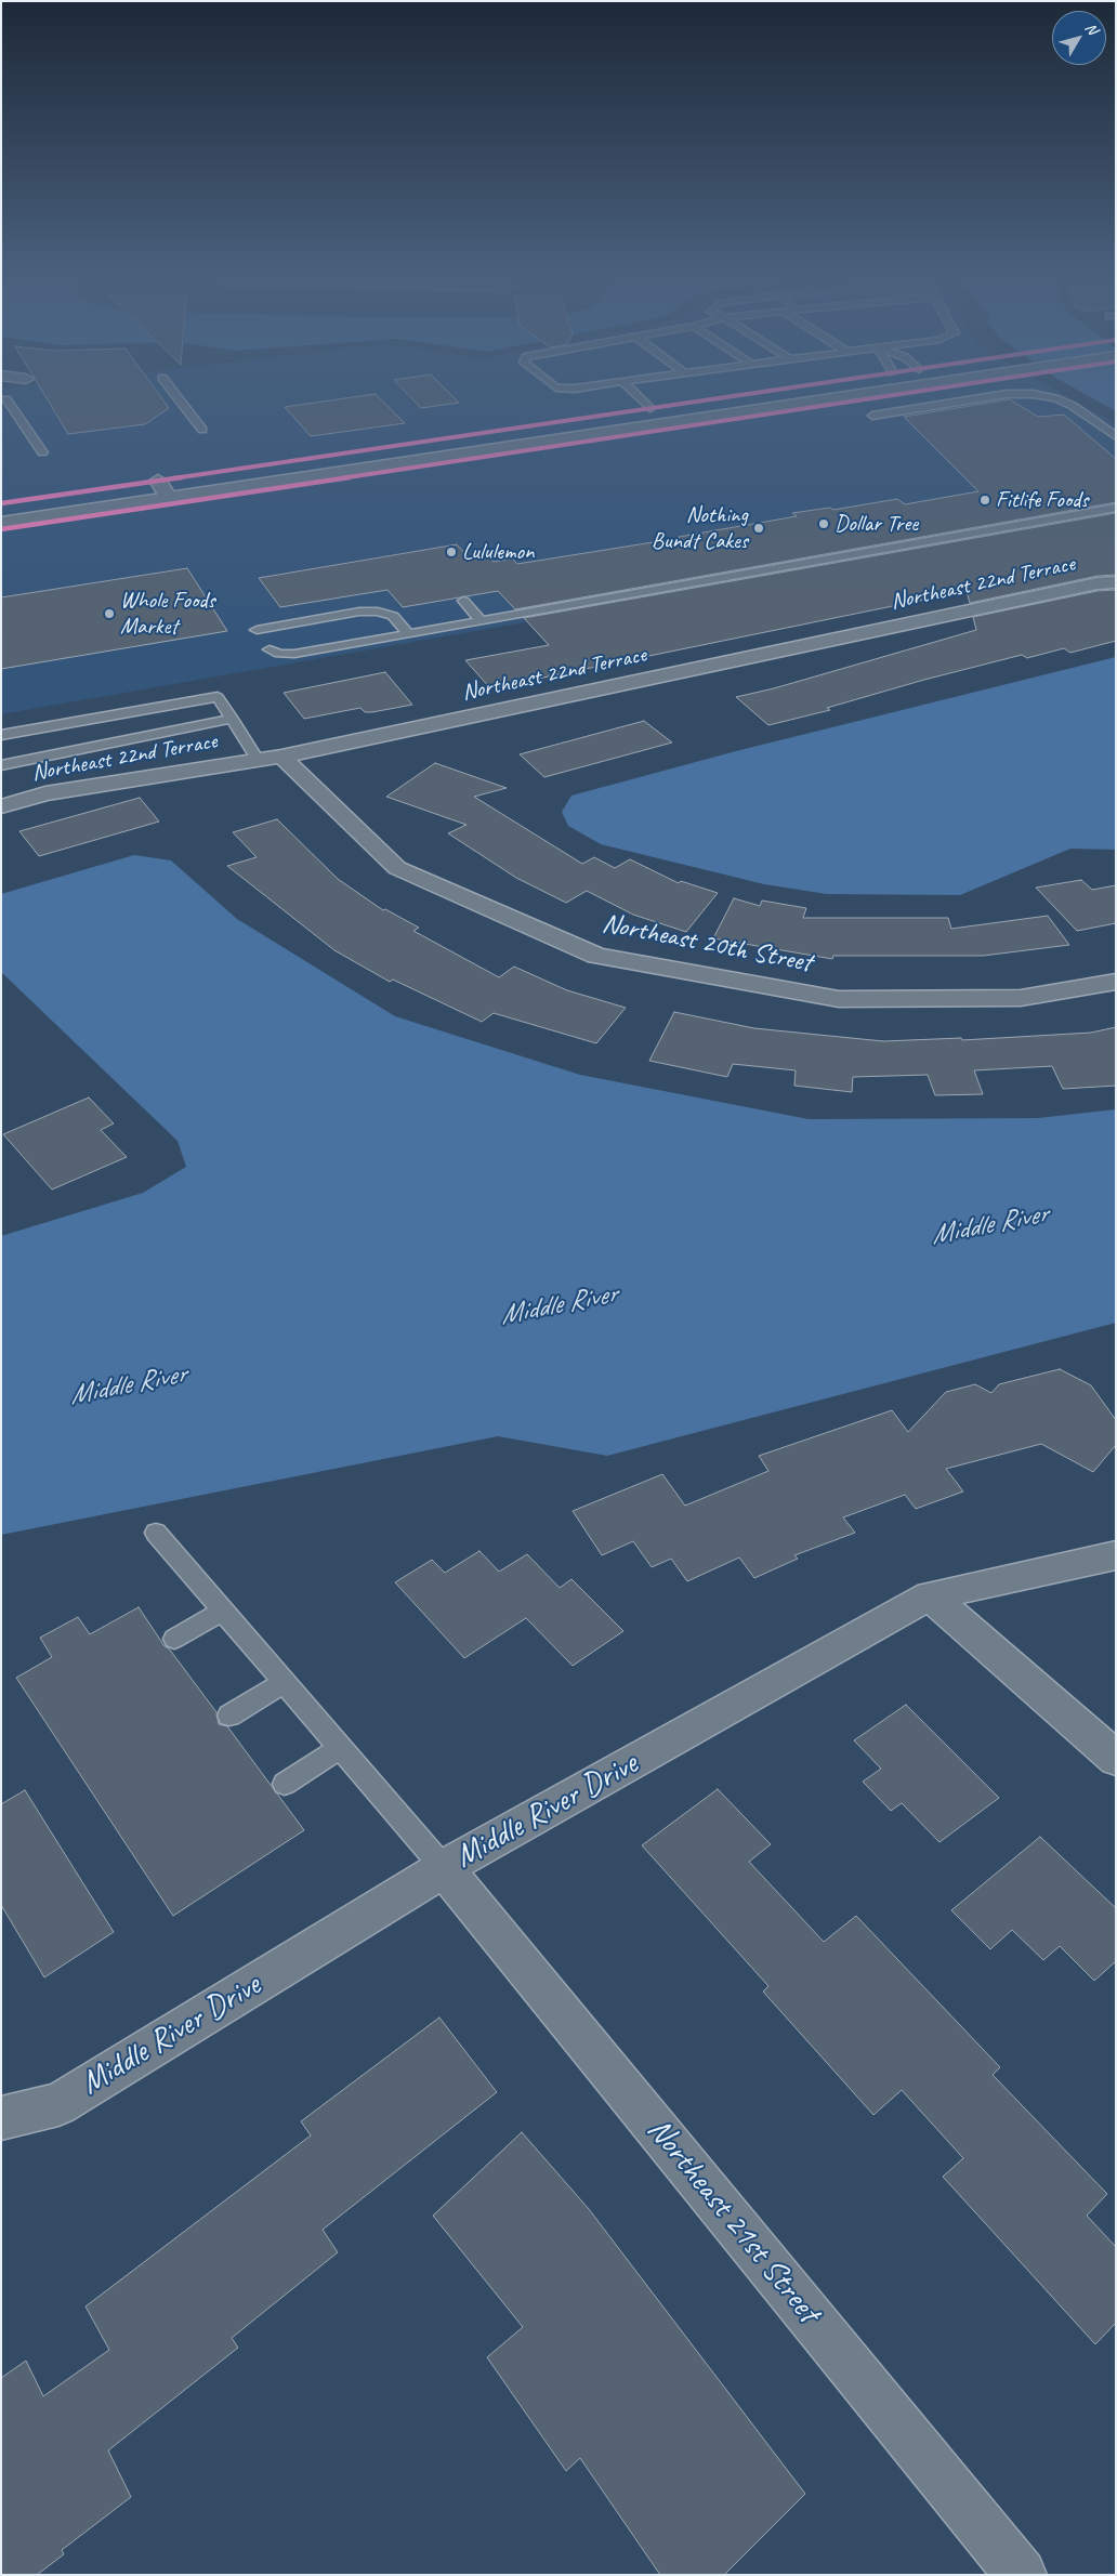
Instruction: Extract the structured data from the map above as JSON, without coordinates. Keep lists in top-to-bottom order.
{
  "streets": {
    "street": [
      "Northeast 22nd Terrace",
      "Northeast 20th Street",
      "Middle River Drive",
      "Northeast 21st Street"
    ]
  },
  "crossings": [
    ["Northeast 22nd Terrace", "Northeast 20th Street"],
    ["Middle River Drive", "Northeast 21st Street"]
  ],
  "water": ["Middle River"],
  "places": [
    "Fitlife Foods",
    "Dollar Tree",
    "Nothing Bundt Cakes",
    "Lululemon",
    "Whole Foods Market"
  ],
  "north": "top right"
}
